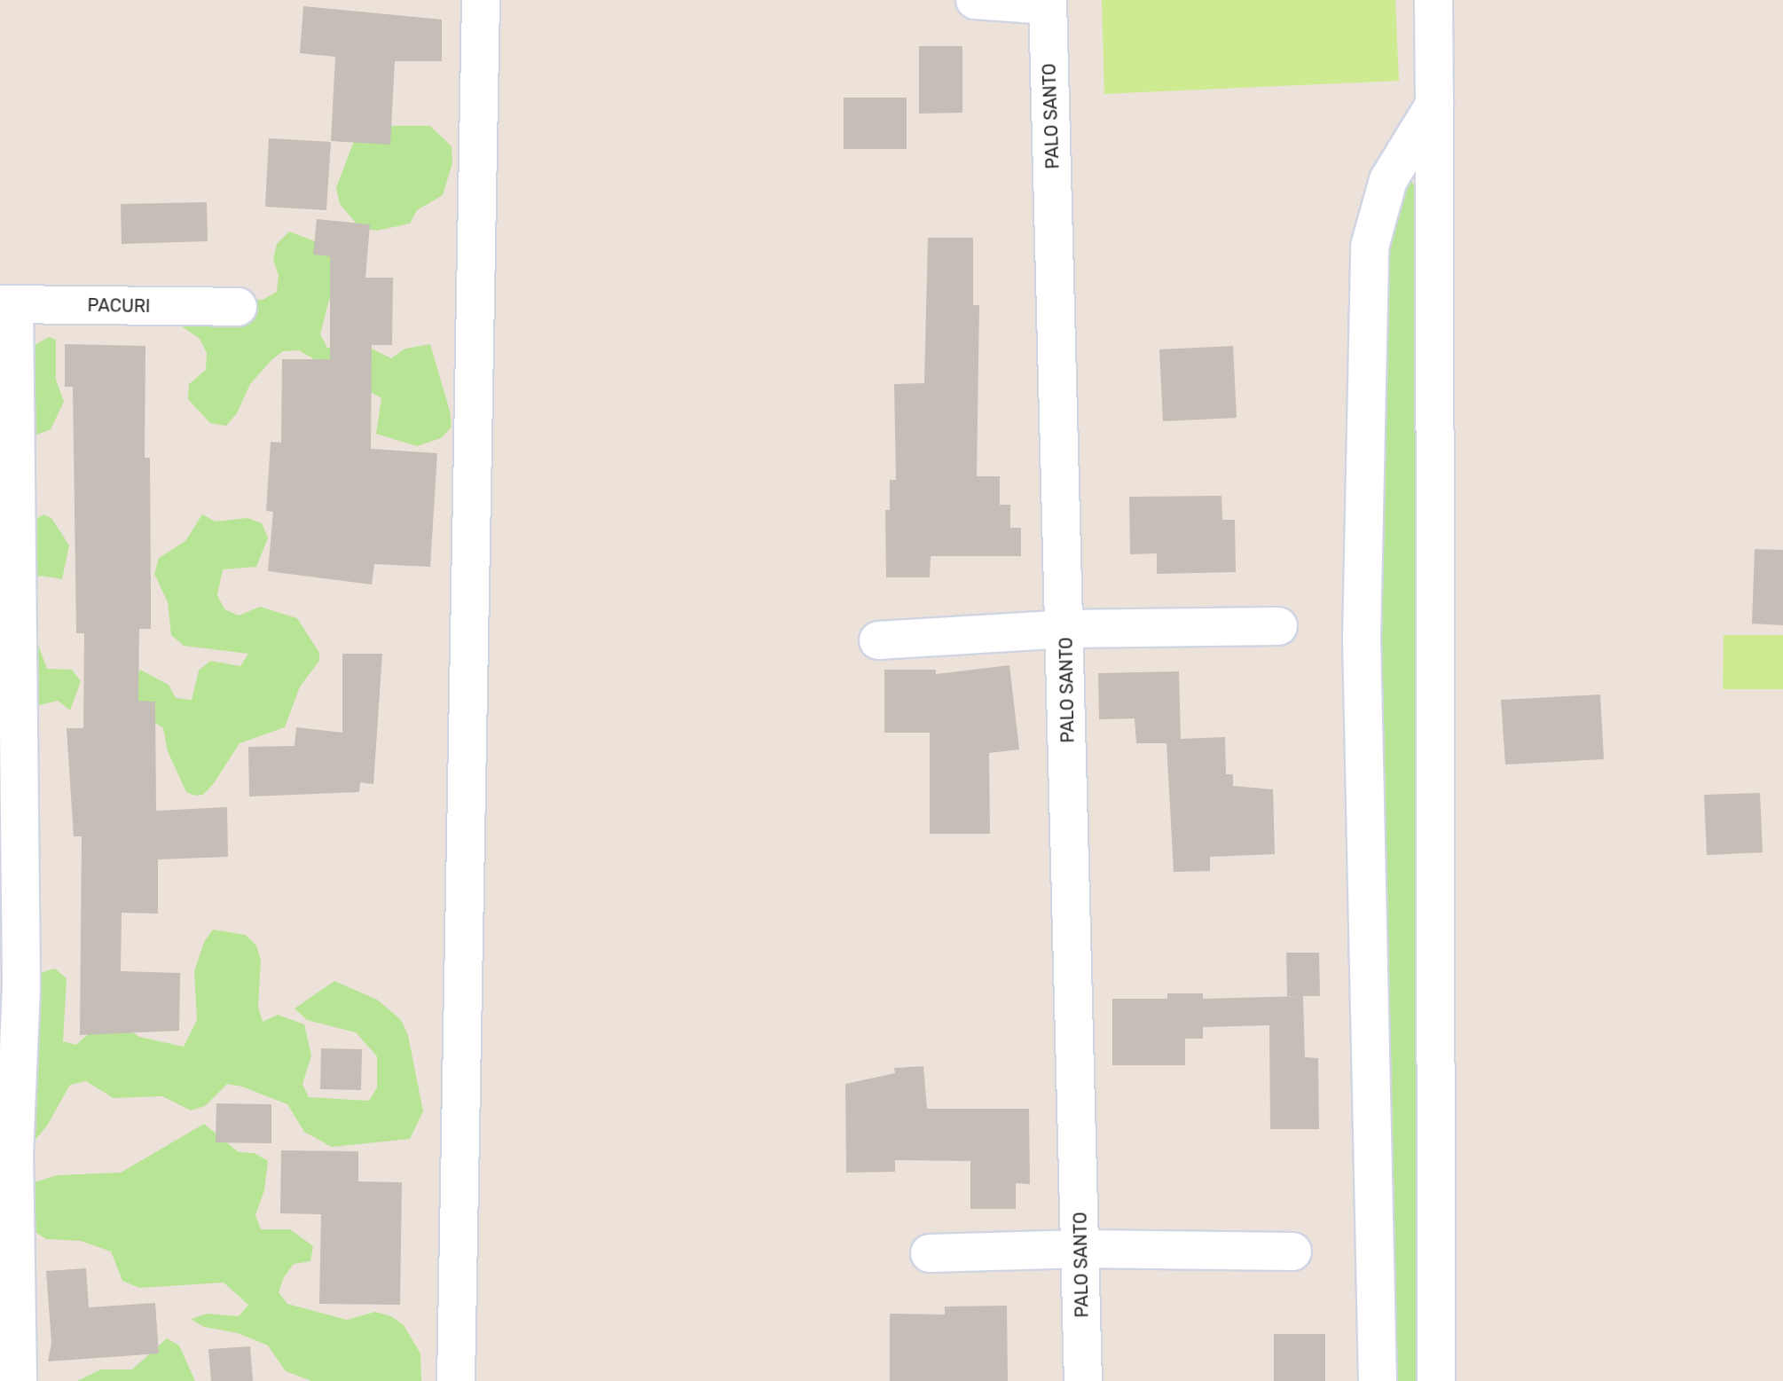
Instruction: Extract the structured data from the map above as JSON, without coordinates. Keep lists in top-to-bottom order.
{
  "streets": {
    "street": ["PALO SANTO", "PACURI"]
  }
}
